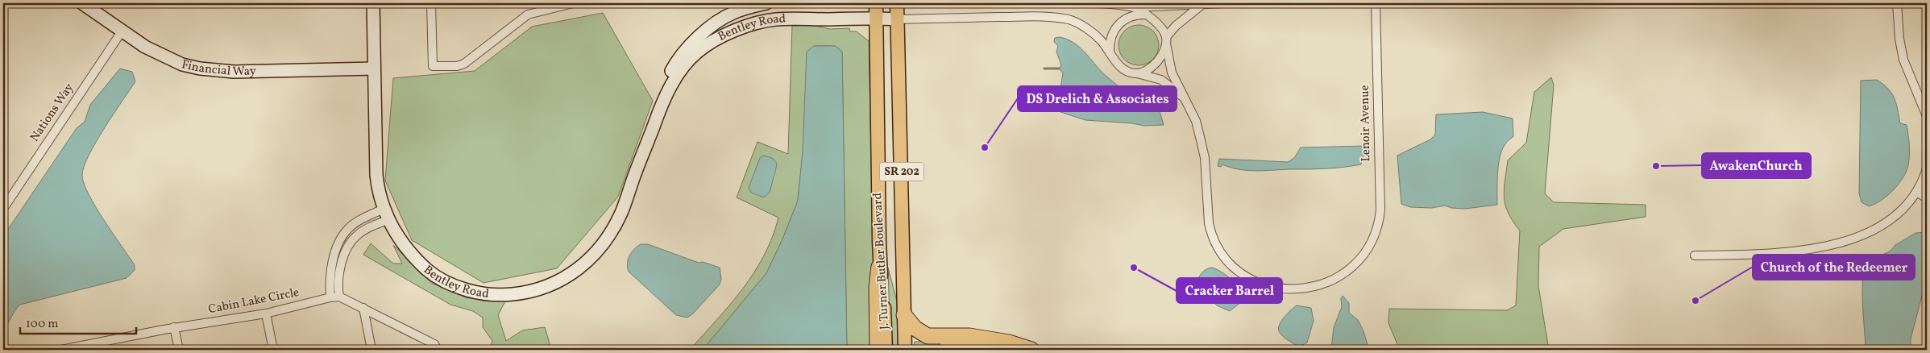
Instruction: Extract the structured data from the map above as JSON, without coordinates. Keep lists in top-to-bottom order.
{
  "streets": {
    "main road": ["SR 202", "J. Turner Butler Boulevard"],
    "street": [
      "Bentley Road",
      "Financial Way",
      "Nations Way",
      "Lenoir Avenue",
      "Cabin Lake Circle"
    ]
  },
  "crossings": [
    ["Bentley Road", "Financial Way"],
    ["Bentley Road", "J. Turner Butler Boulevard"],
    ["Financial Way", "Nations Way"]
  ],
  "places": [
    "DS Drelich & Associates",
    "AwakenChurch",
    "Cracker Barrel",
    "Church of the Redeemer"
  ],
  "scale_bar": "100 m"
}
